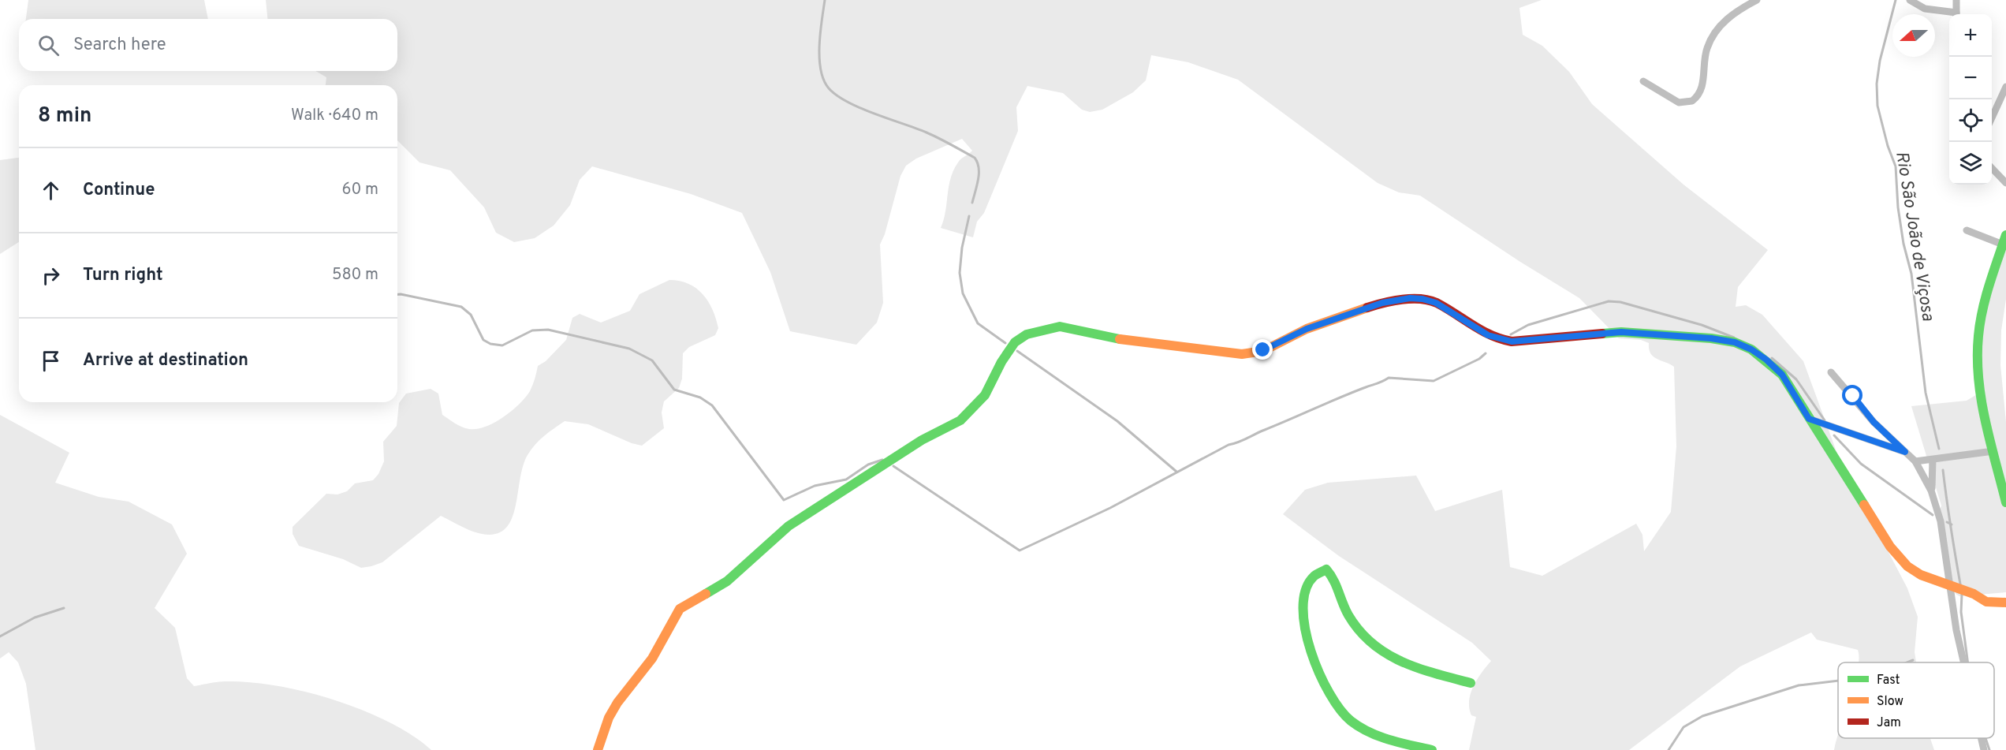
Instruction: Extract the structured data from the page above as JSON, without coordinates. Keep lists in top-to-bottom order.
{
  "water": ["Rio São João de Viçosa"],
  "legend": ["Fast", "Slow", "Jam"],
  "north": "left",
  "page": {
    "map_buttons": ["+", "−"],
    "search": "Search here",
    "heading": ["8 min", "Walk · 640 m"],
    "list": [
      ["Continue", "60 m"],
      ["Turn right", "580 m"],
      "Arrive at destination"
    ]
  }
}
